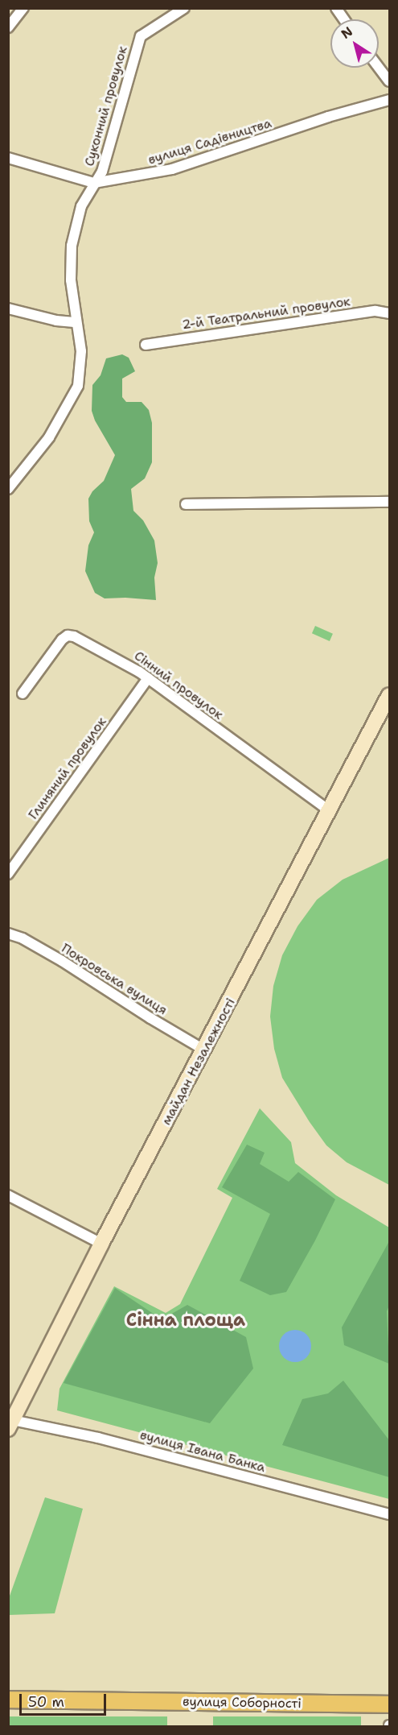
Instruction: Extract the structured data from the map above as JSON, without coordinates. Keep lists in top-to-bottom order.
{
  "streets": {
    "main road": ["майдан Незалежності", "вулиця Соборності"],
    "street": [
      "Суконний провулок",
      "вулиця Садівництва",
      "2-й Театральний провулок",
      "Сінний провулок",
      "Глиняний провулок",
      "Покровська вулиця",
      "вулиця Івана Банка"
    ]
  },
  "crossings": [
    ["Суконний провулок", "вулиця Садівництва"],
    ["Сінний провулок", "Глиняний провулок"],
    ["Сінний провулок", "майдан Незалежності"],
    ["Покровська вулиця", "майдан Незалежності"],
    ["майдан Незалежності", "вулиця Івана Банка"]
  ],
  "districts": ["Сінна площа"],
  "scale_bar": "50 m",
  "north": "top left"
}
